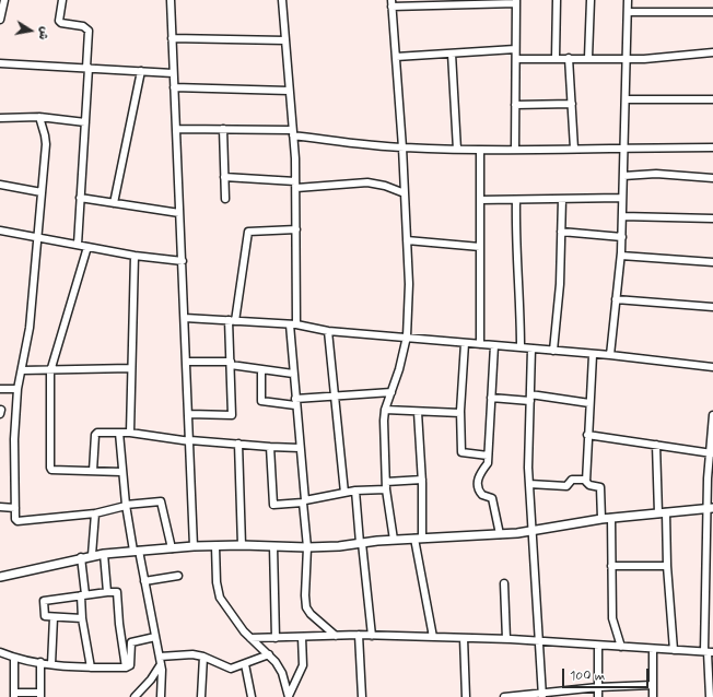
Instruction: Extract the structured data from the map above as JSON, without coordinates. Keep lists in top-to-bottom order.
{
  "scale_bar": "100 m",
  "north": "right"
}
